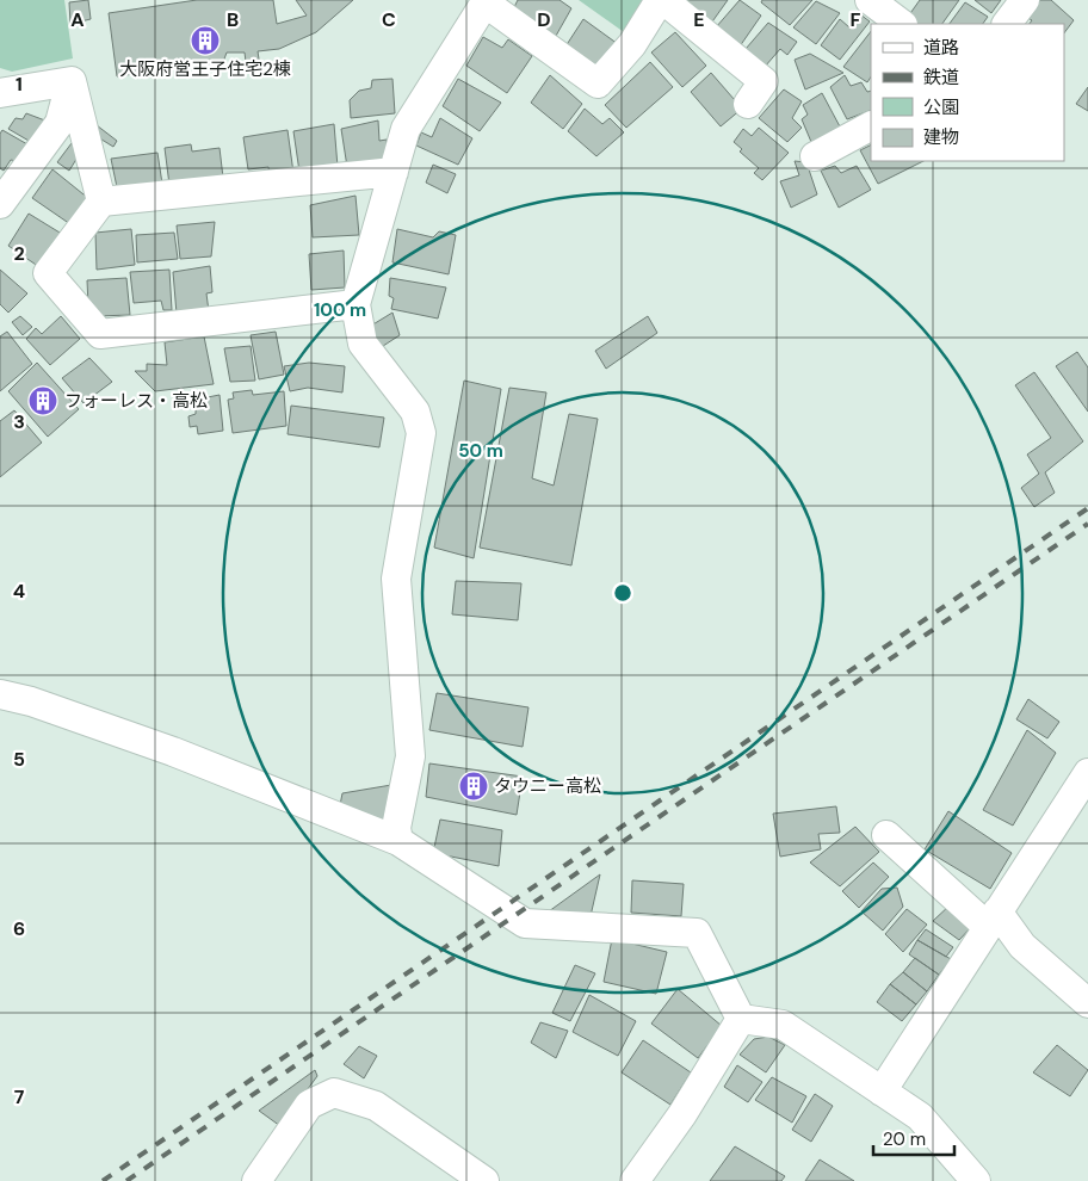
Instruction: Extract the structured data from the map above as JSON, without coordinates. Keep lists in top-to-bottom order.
{
  "places": {
    "building": ["大阪府営王子住宅2棟", "フォーレス・高松", "タウニー高松"]
  },
  "legend": [
    "道路",
    "鉄道",
    "公園",
    "建物"
  ],
  "scale_bar": "20 m",
  "grid": {
    "columns": [
      "A",
      "B",
      "C",
      "D",
      "E",
      "F"
    ],
    "rows": [
      "1",
      "2",
      "3",
      "4",
      "5",
      "6",
      "7"
    ]
  },
  "rings": ["100 m", "50 m"]
}
